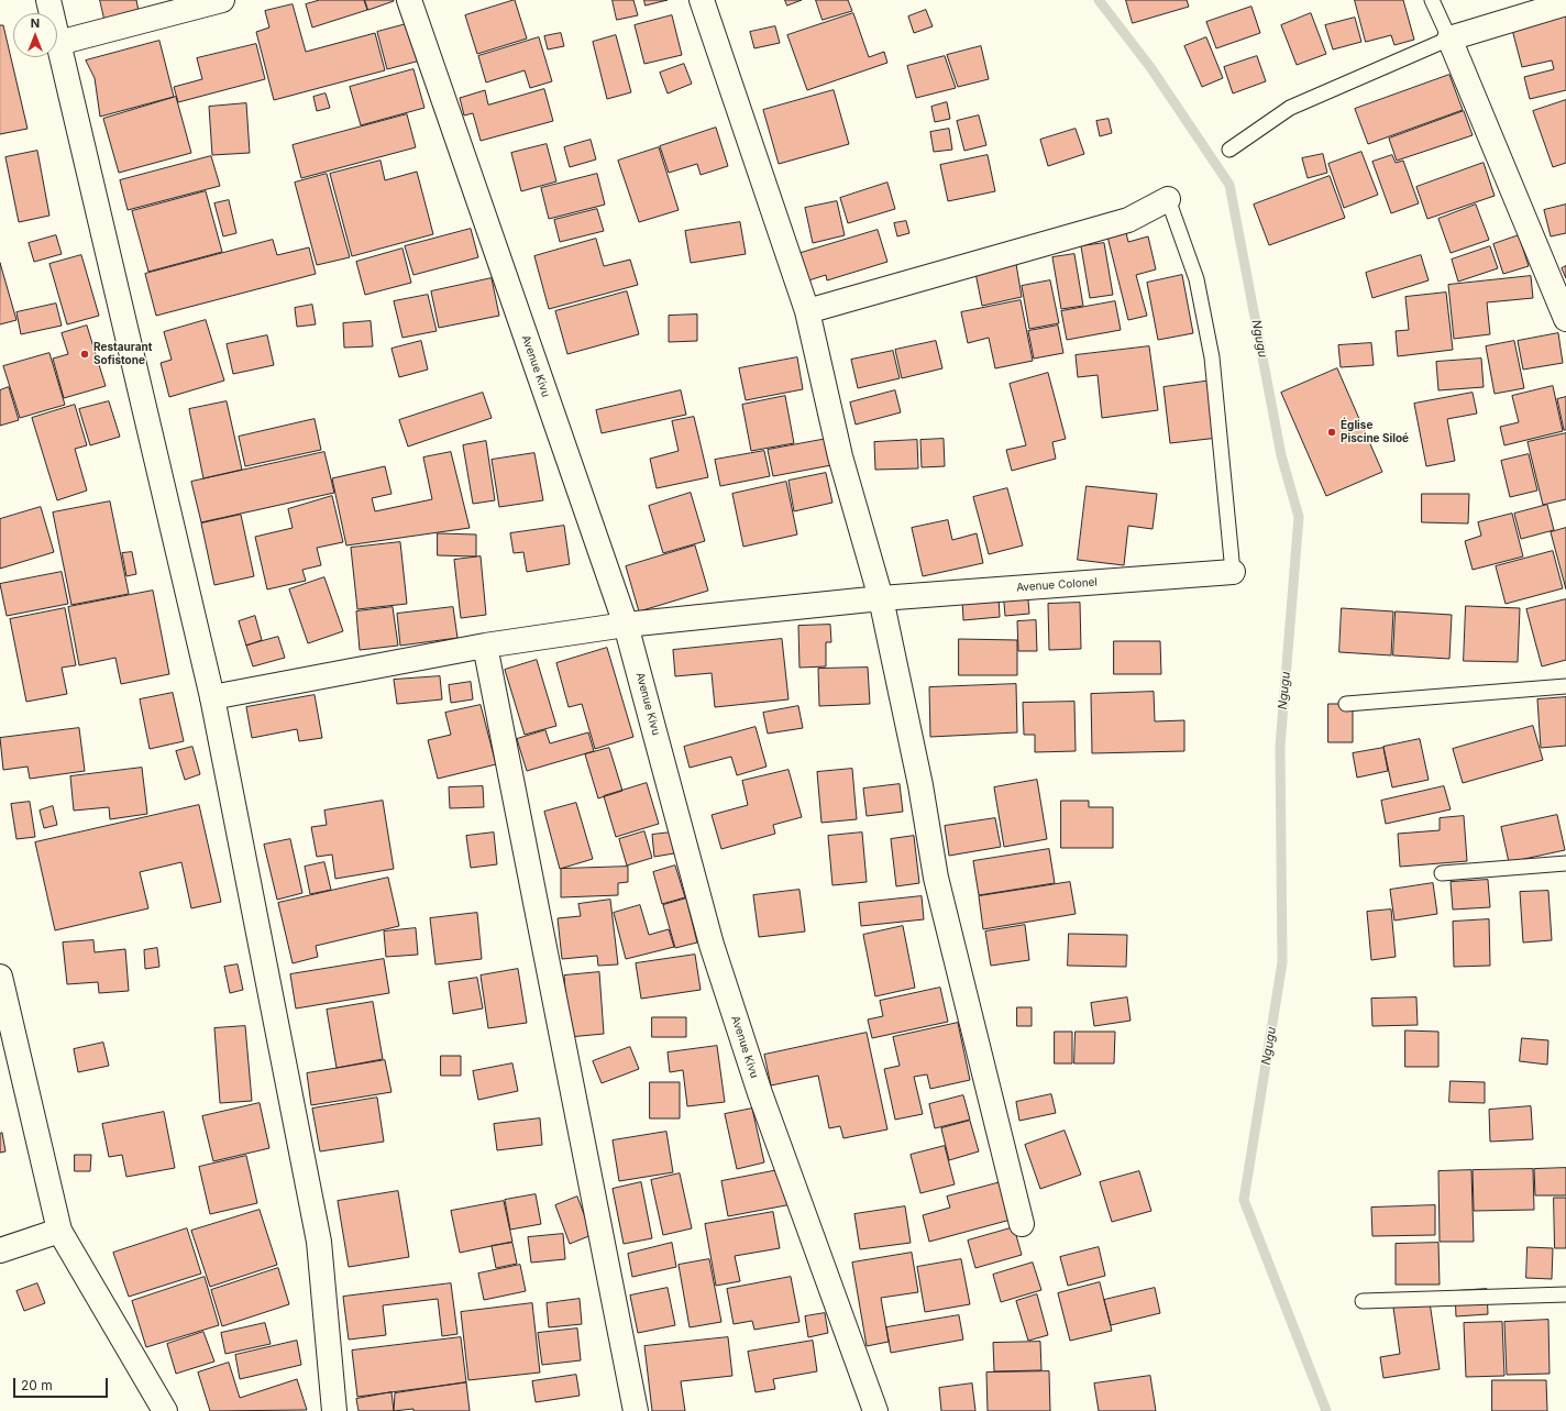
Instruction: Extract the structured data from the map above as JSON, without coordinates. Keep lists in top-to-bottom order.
{
  "streets": {
    "street": ["Avenue Kivu", "Avenue Colonel"]
  },
  "crossings": [
    ["Avenue Kivu", "Avenue Colonel"]
  ],
  "water": ["Ngugu"],
  "places": ["Restaurant Sofistone", "Église Piscine Siloé"],
  "scale_bar": "20 m",
  "north": "top"
}
